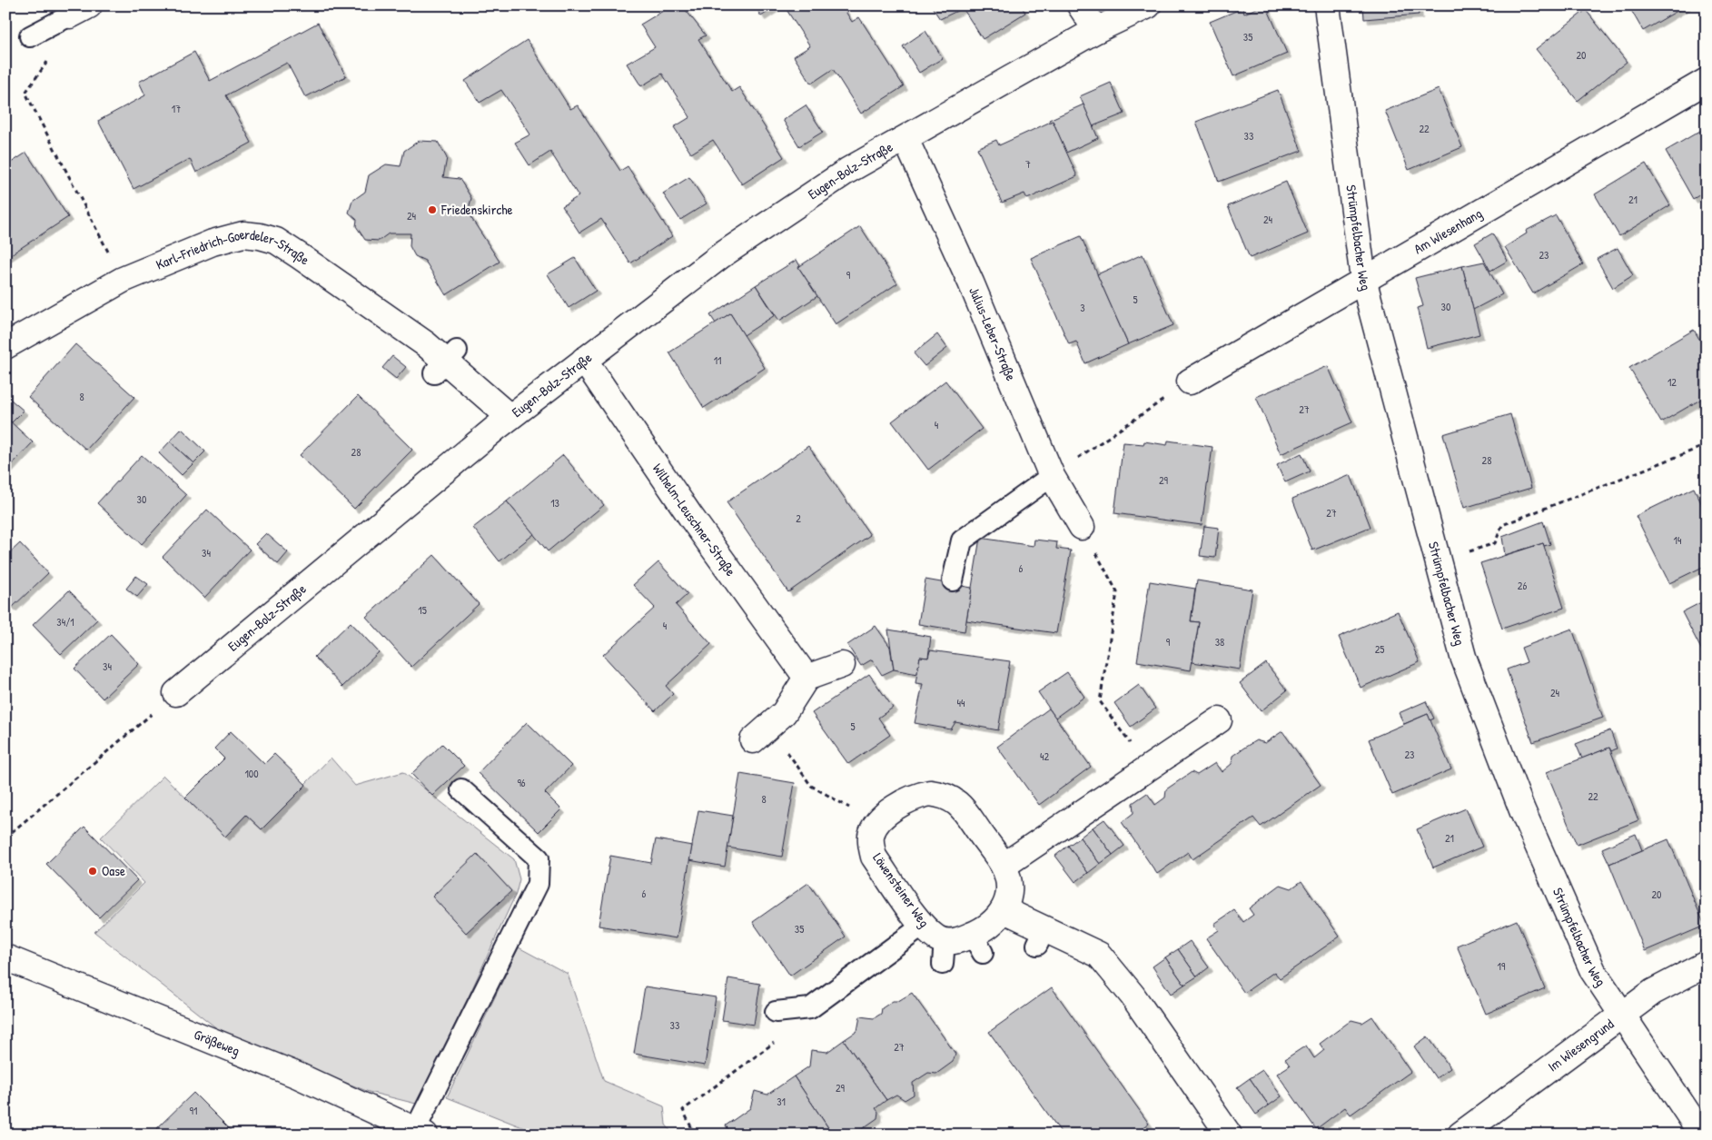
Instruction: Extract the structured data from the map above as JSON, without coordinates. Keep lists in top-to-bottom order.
{
  "streets": {
    "street": [
      "Eugen-Bolz-Straße",
      "Am Wiesenhang",
      "Strümpfelbacher Weg",
      "Karl-Friedrich-Goerdeler-Straße",
      "Julius-Leber-Straße",
      "Wilhelm-Leuschner-Straße",
      "Löwensteiner Weg",
      "Größeweg",
      "Im Wiesengrund"
    ]
  },
  "crossings": [
    ["Eugen-Bolz-Straße", "Karl-Friedrich-Goerdeler-Straße"],
    ["Eugen-Bolz-Straße", "Julius-Leber-Straße"],
    ["Eugen-Bolz-Straße", "Wilhelm-Leuschner-Straße"],
    ["Am Wiesenhang", "Strümpfelbacher Weg"],
    ["Strümpfelbacher Weg", "Im Wiesengrund"]
  ],
  "places": ["Friedenskirche", "Oase"],
  "house_numbers": [
    "35",
    "20",
    "17",
    "22",
    "33",
    "7",
    "21",
    "24",
    "24",
    "23",
    "9",
    "5",
    "30",
    "3",
    "11",
    "12",
    "8",
    "27",
    "4",
    "28",
    "28",
    "29",
    "30",
    "13",
    "27",
    "2",
    "14",
    "34",
    "6",
    "26",
    "15",
    "34/1",
    "4",
    "9",
    "38",
    "25",
    "34",
    "24",
    "44",
    "5",
    "23",
    "42",
    "100",
    "96",
    "22",
    "8",
    "21",
    "6",
    "20",
    "35",
    "19",
    "33",
    "27",
    "29",
    "31",
    "91"
  ]
}
